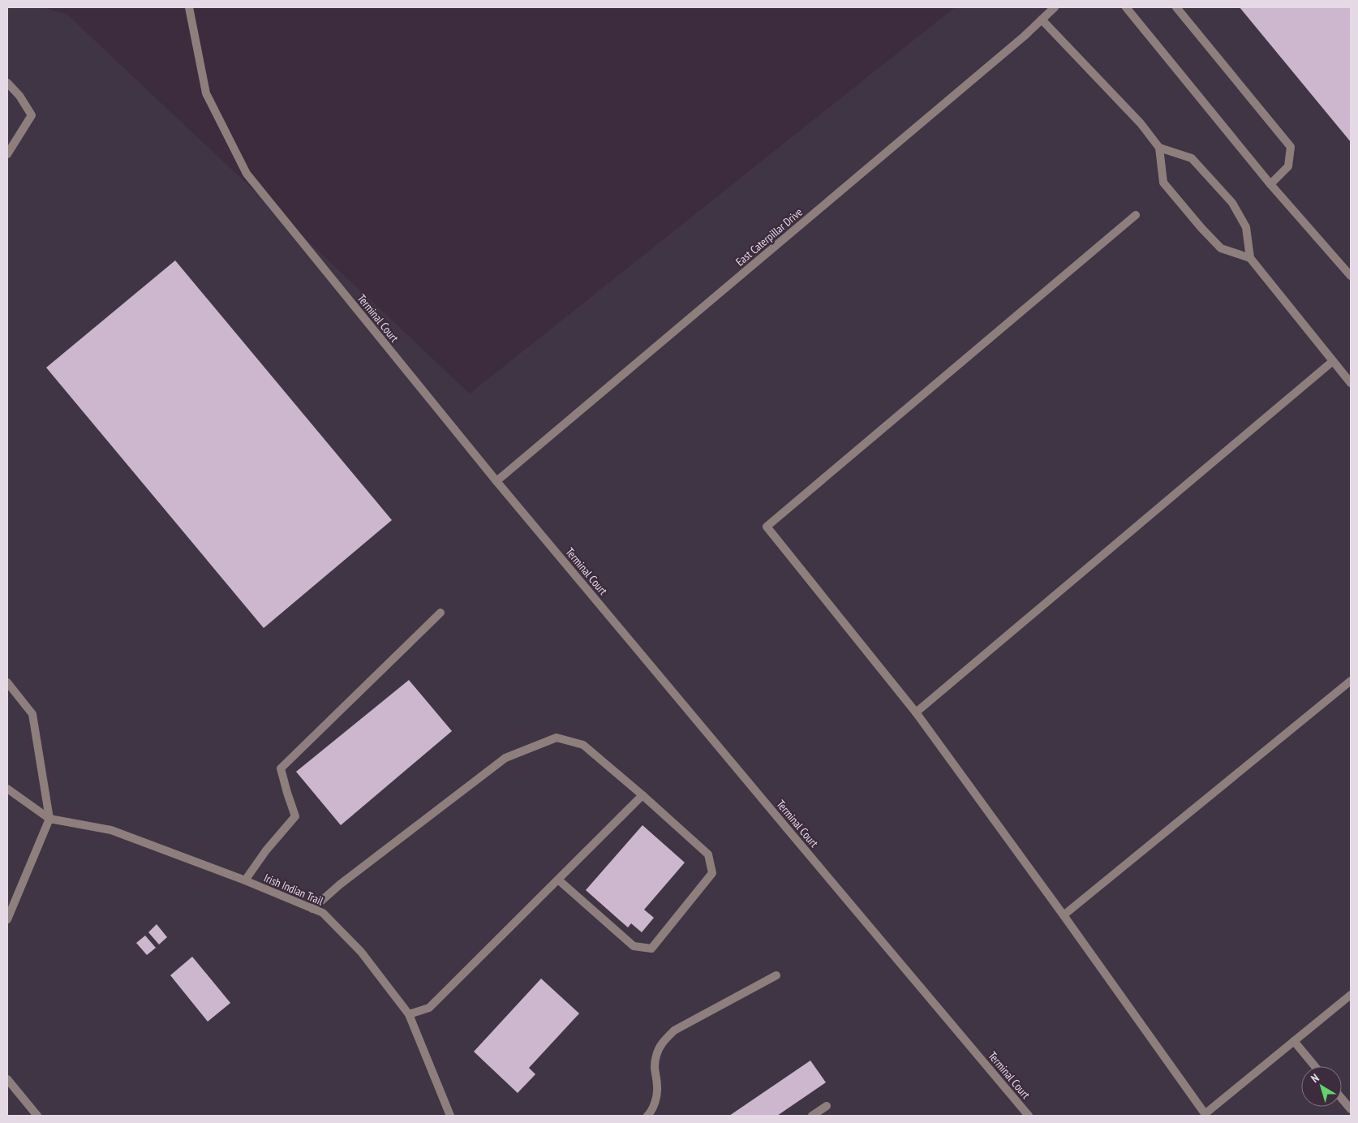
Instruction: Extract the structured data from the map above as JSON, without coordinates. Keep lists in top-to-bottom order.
{
  "streets": {
    "street": ["East Caterpillar Drive", "Terminal Court", "Irish Indian Trail"]
  },
  "crossings": [
    ["East Caterpillar Drive", "Terminal Court"]
  ],
  "north": "top left"
}
